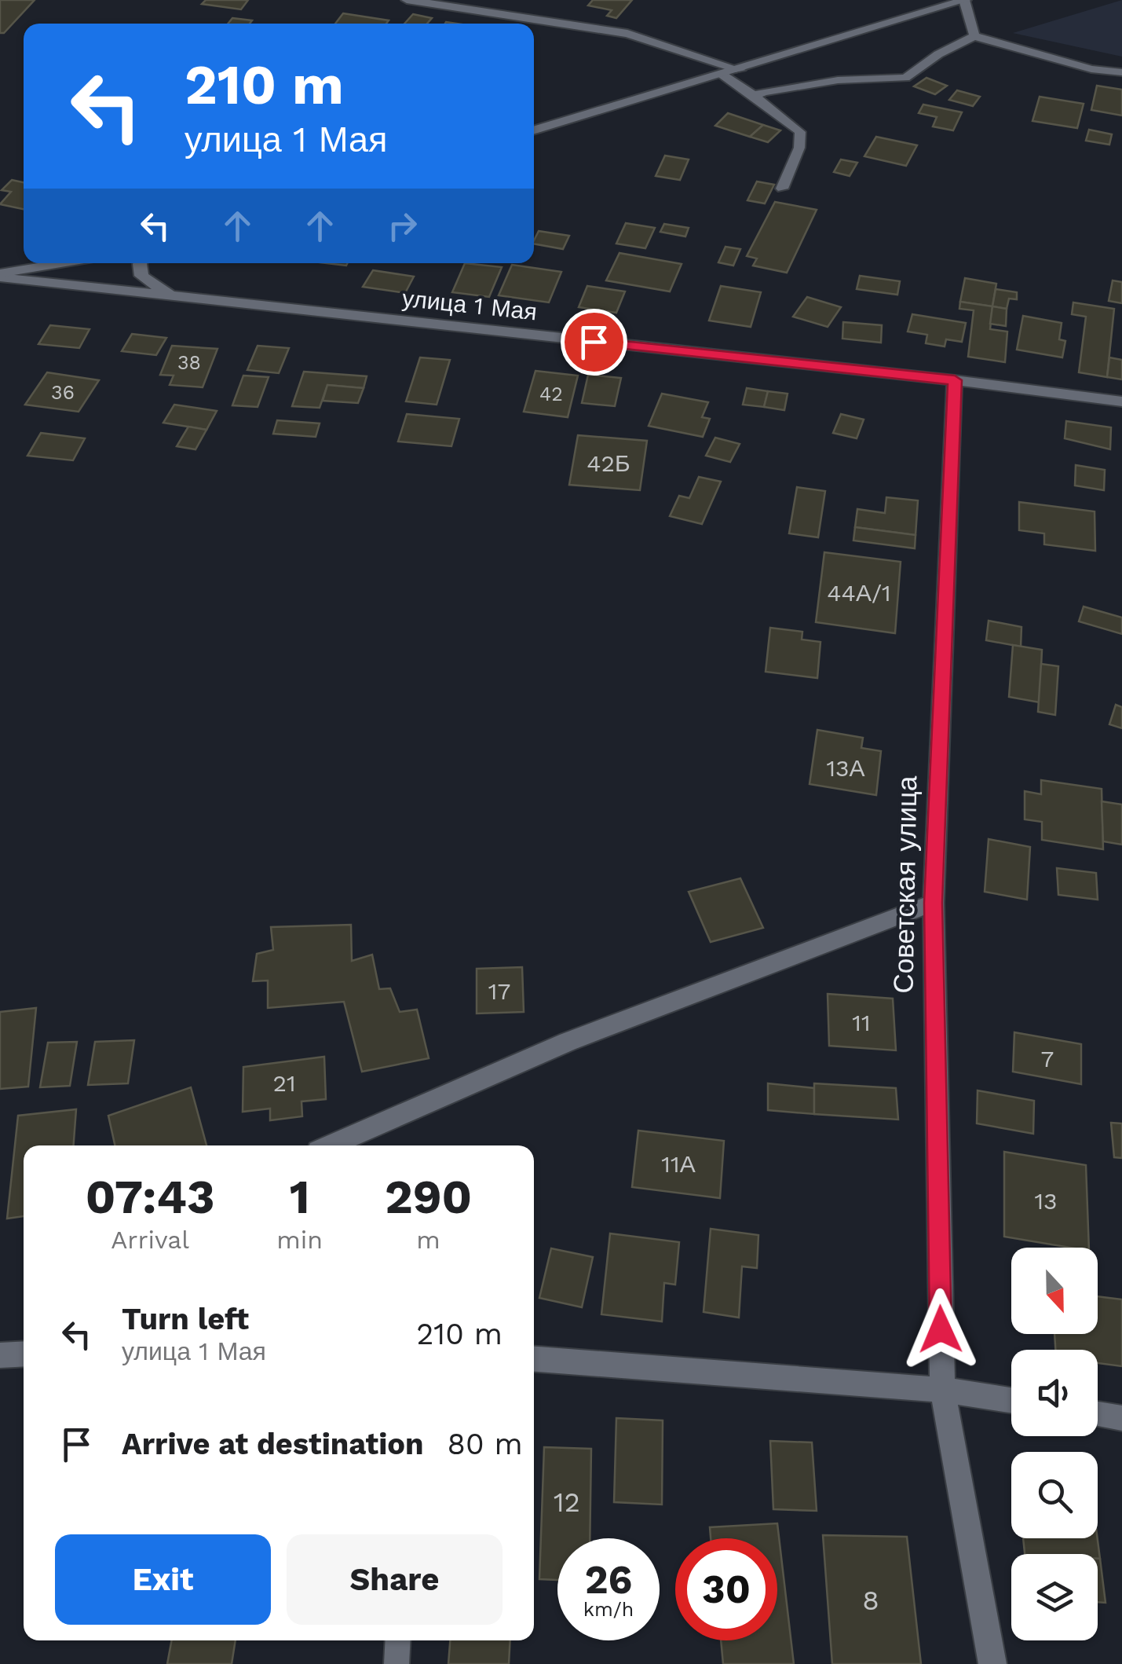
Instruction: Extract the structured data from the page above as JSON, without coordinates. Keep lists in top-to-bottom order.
{
  "streets": {
    "street": ["улица 1 Мая", "Советская улица"]
  },
  "crossings": [
    ["улица 1 Мая", "Советская улица"]
  ],
  "house_numbers": [
    "38",
    "36",
    "42",
    "42Б",
    "44А/1",
    "13А",
    "17",
    "11",
    "7",
    "21",
    "11А",
    "13",
    "12",
    "8"
  ],
  "north": "bottom",
  "page": {
    "turn": ["210 m", "улица 1 Мая"],
    "eta": [
      "07:43",
      "Arrival",
      "1",
      "min",
      "290",
      "m"
    ],
    "list": [
      {
        "name": "Turn left",
        "note": "улица 1 Мая",
        "value": "210 m"
      },
      {
        "name": "Arrive at destination",
        "value": "80 m"
      }
    ],
    "buttons": ["Exit", "Share"],
    "speed": "26 km/h",
    "limit": "30"
  }
}
